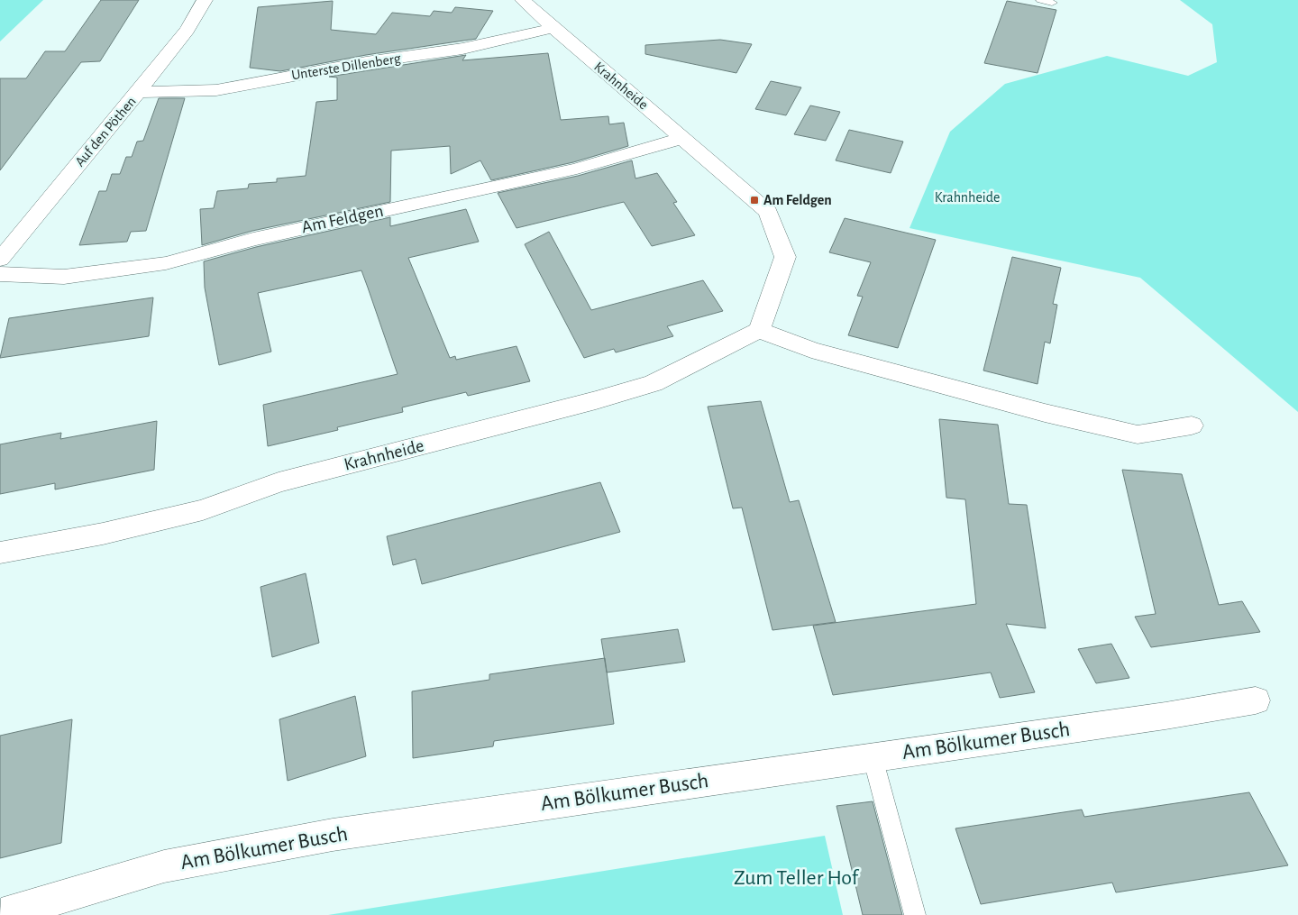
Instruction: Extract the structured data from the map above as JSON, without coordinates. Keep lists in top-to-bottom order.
{
  "streets": {
    "street": [
      "Unterste Dillenberg",
      "Krahnheide",
      "Auf den Pöthen",
      "Am Feldgen",
      "Am Bölkumer Busch"
    ]
  },
  "crossings": [
    ["Unterste Dillenberg", "Krahnheide"],
    ["Unterste Dillenberg", "Auf den Pöthen"],
    ["Krahnheide", "Am Feldgen"]
  ],
  "parks": ["Krahnheide", "Zum Teller Hof"],
  "places": {
    "transit": ["Am Feldgen"]
  }
}
